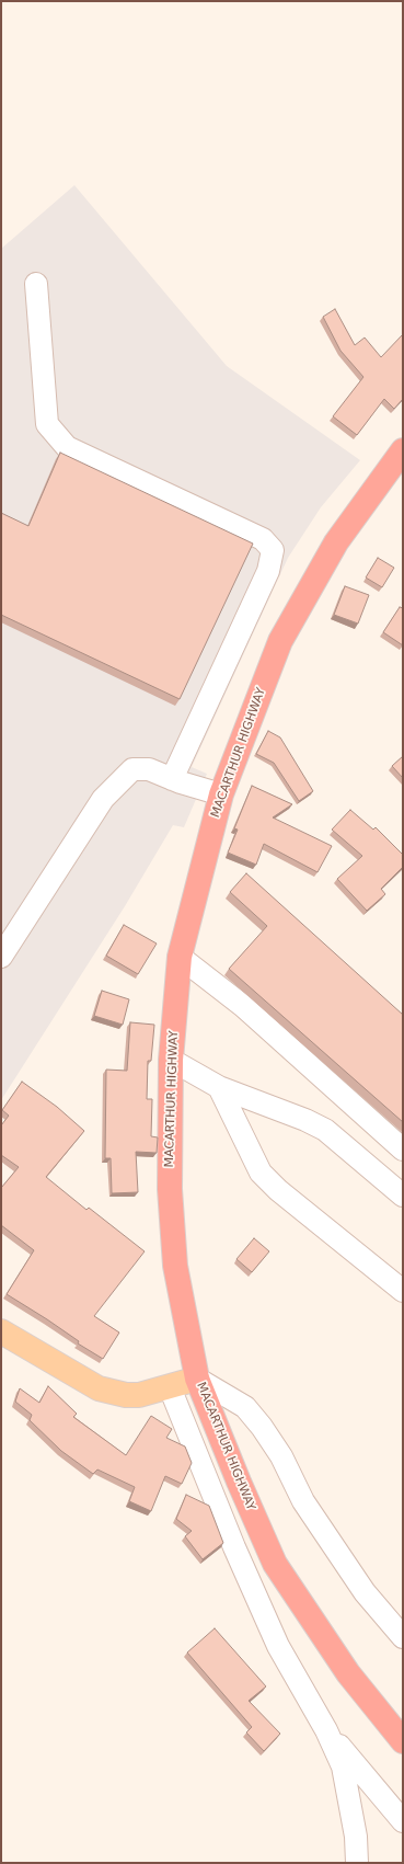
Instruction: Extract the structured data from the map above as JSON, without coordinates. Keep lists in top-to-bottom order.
{
  "streets": {
    "highway": ["MACARTHUR HIGHWAY"]
  }
}
